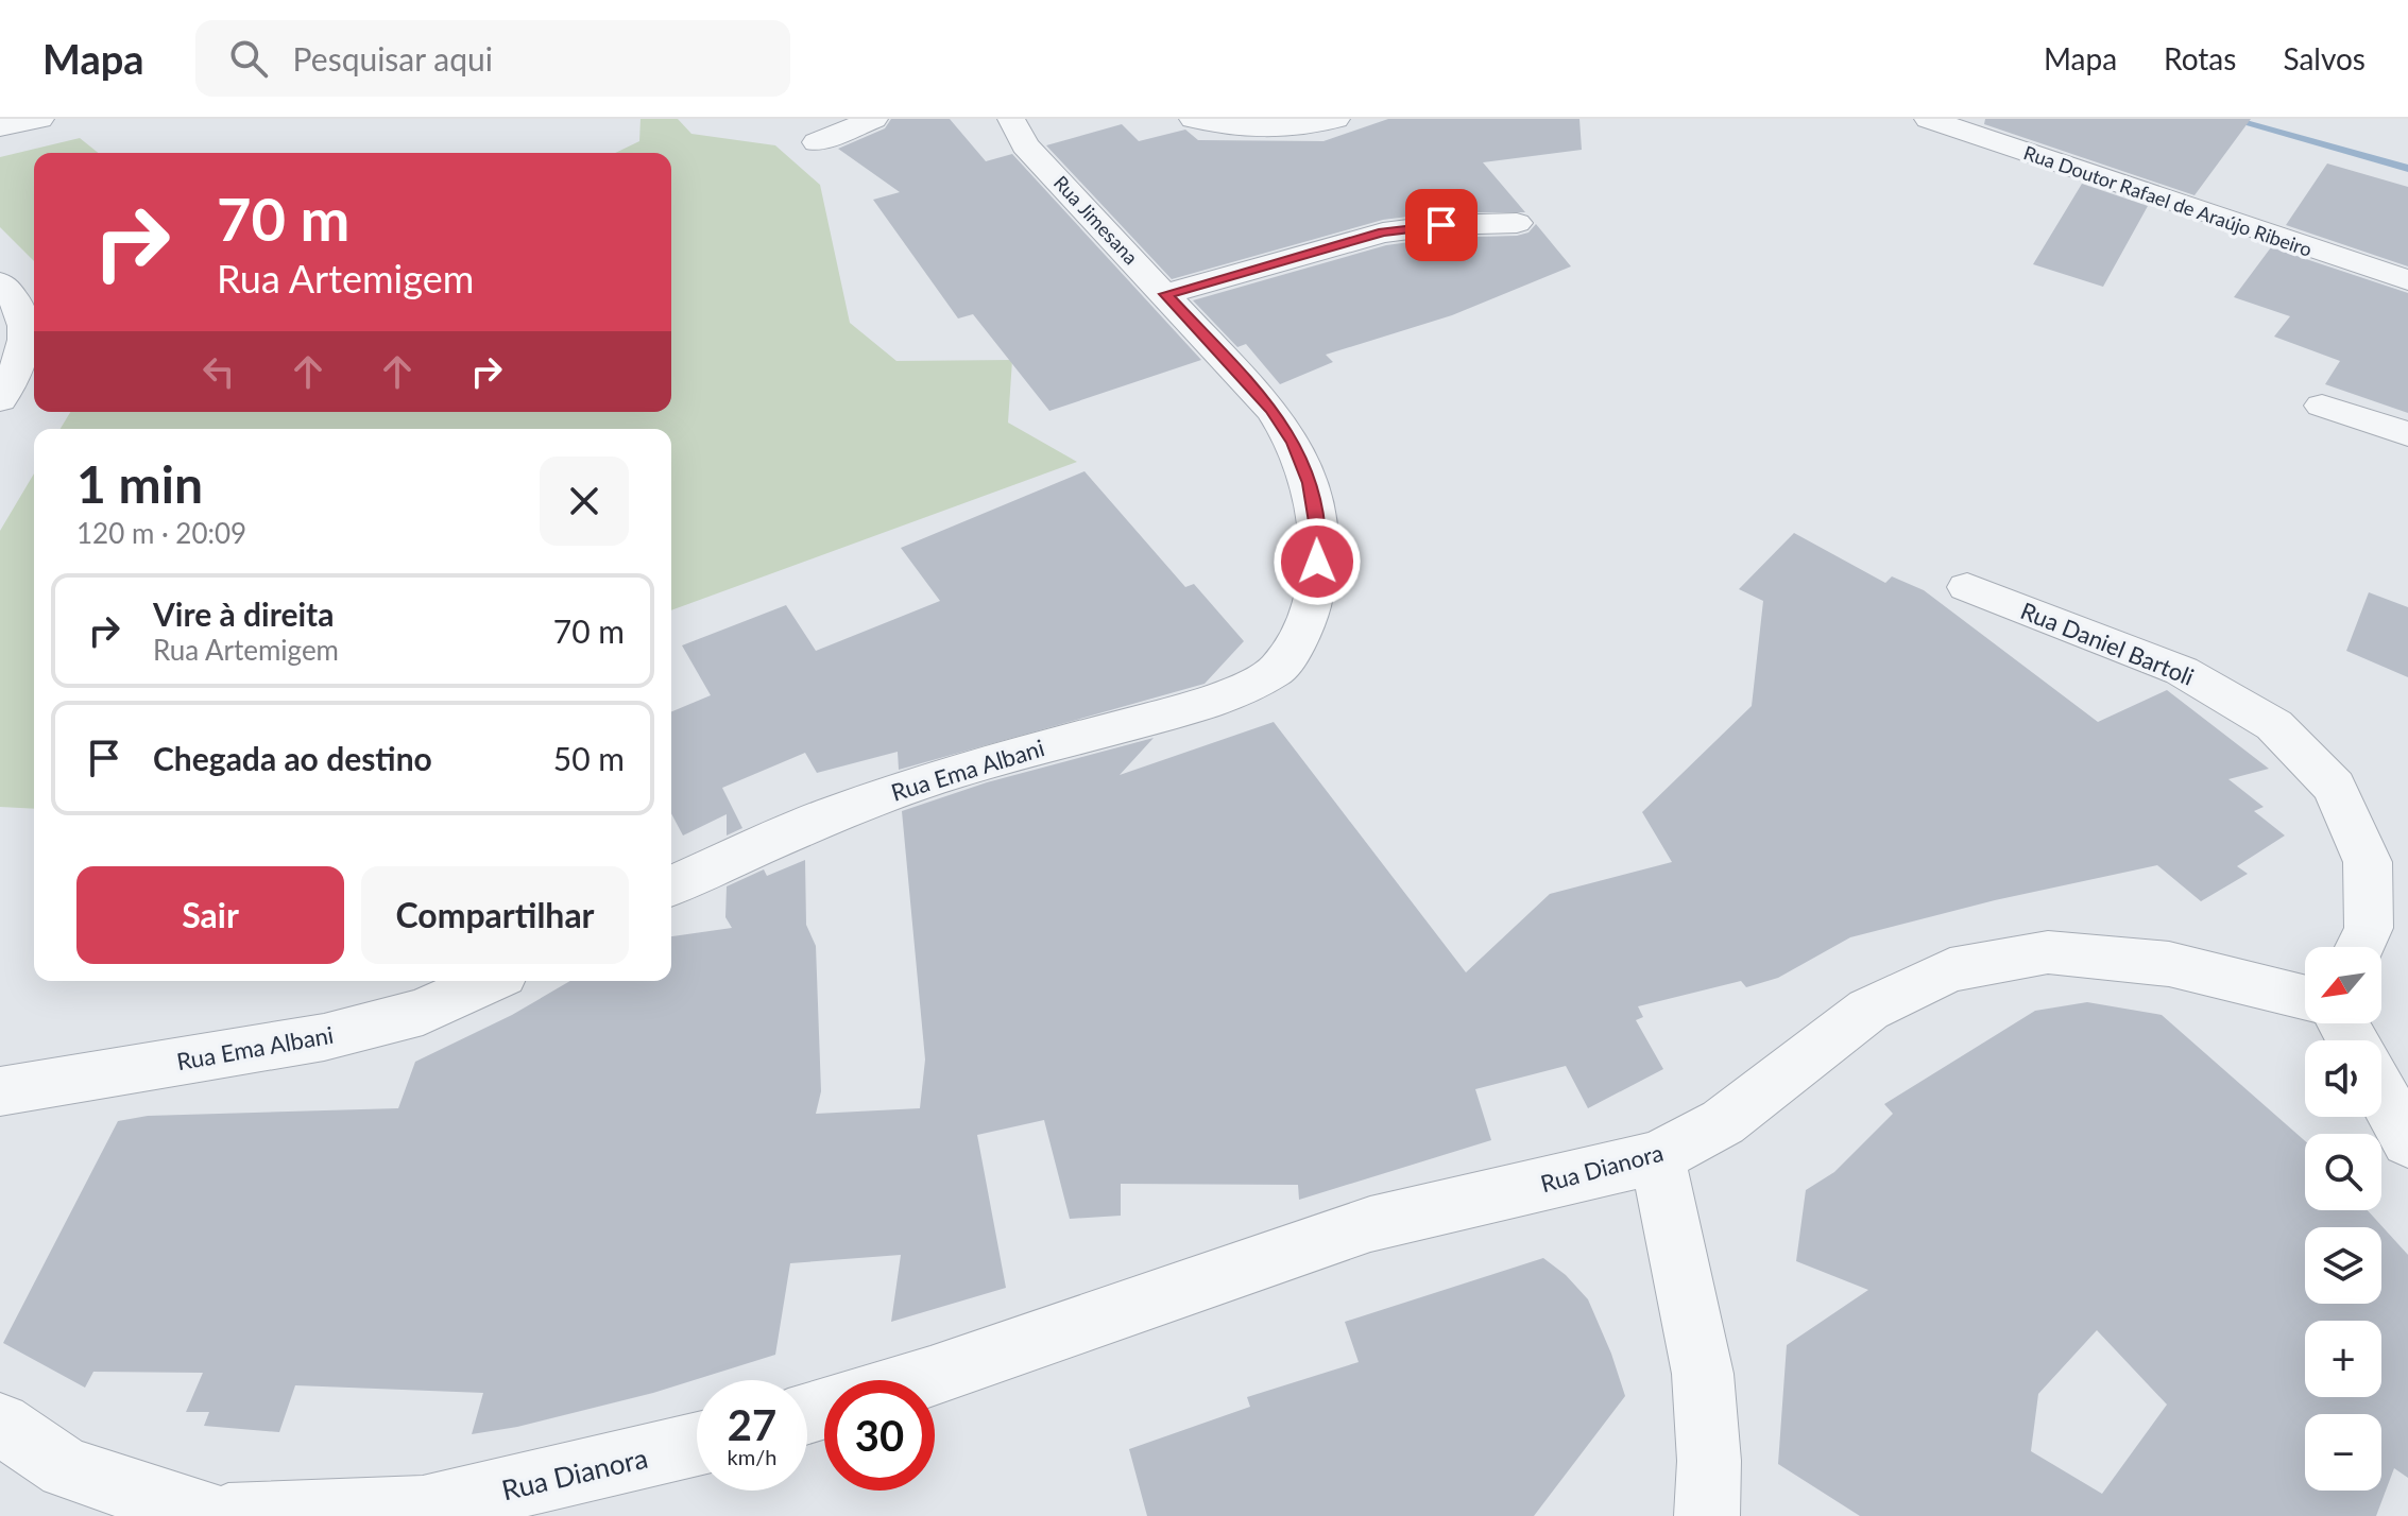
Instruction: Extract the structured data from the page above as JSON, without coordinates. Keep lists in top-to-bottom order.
{
  "streets": {
    "street": [
      "Rua Doutor Rafael de Araújo Ribeiro",
      "Rua Jimesana",
      "Rua Daniel Bartoli",
      "Rua Ema Albani",
      "Rua Dianora"
    ]
  },
  "crossings": [
    ["Rua Jimesana", "Rua Ema Albani"]
  ],
  "north": "bottom left",
  "page": {
    "header": "Mapa",
    "search": "Pesquisar aqui",
    "nav": ["Mapa", "Rotas", "Salvos"],
    "turn": ["70 m", "Rua Artemigem"],
    "heading": ["1 min", "120 m · 20:09"],
    "list": [
      {
        "name": "Vire à direita",
        "note": "Rua Artemigem",
        "value": "70 m"
      },
      {
        "name": "Chegada ao destino",
        "value": "50 m"
      }
    ],
    "buttons": ["Sair", "Compartilhar"],
    "map_buttons": ["+", "−"],
    "speed": "27 km/h",
    "limit": "30"
  }
}
